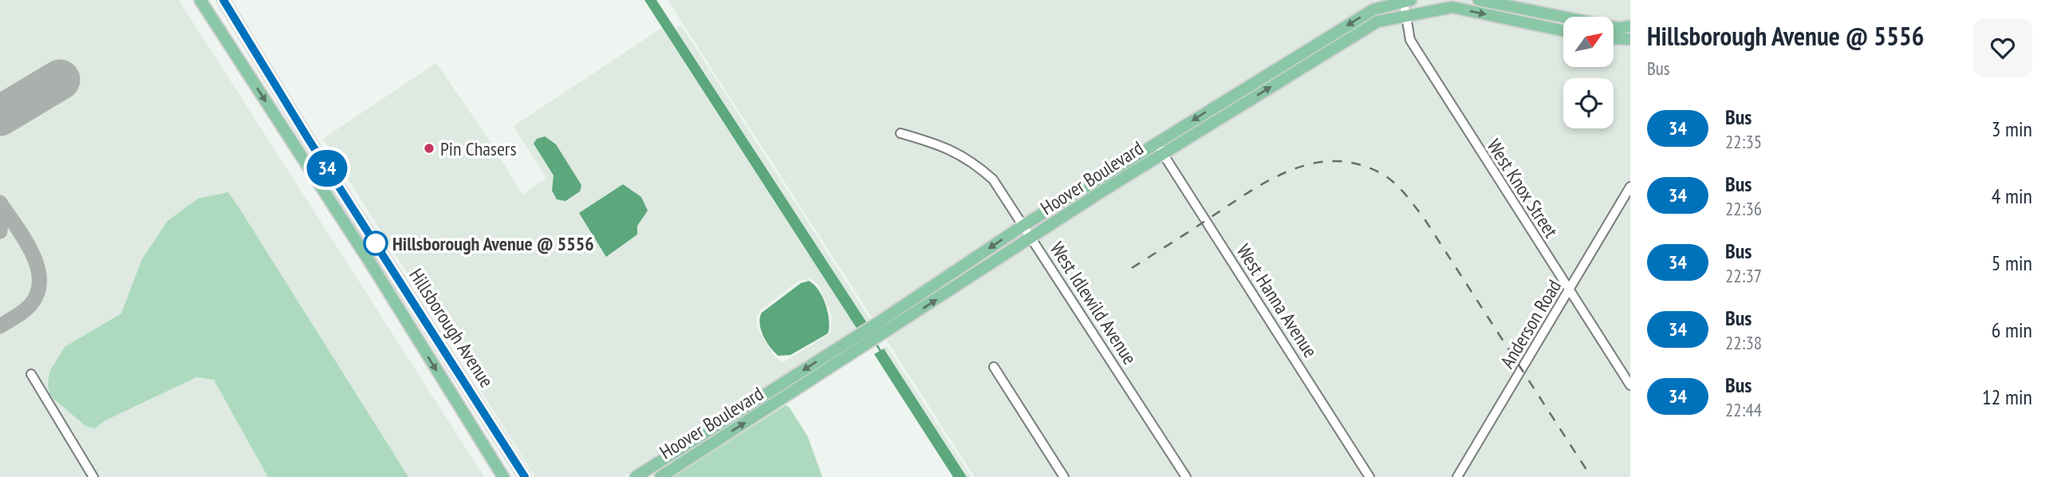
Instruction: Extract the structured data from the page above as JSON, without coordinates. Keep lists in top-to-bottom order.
{
  "streets": {
    "main road": ["Hoover Boulevard", "Hillsborough Avenue"],
    "street": [
      "West Knox Street",
      "West Hanna Avenue",
      "West Idlewild Avenue",
      "Anderson Road"
    ]
  },
  "crossings": [
    ["Hoover Boulevard", "West Knox Street"],
    ["Hoover Boulevard", "West Hanna Avenue"],
    ["Hoover Boulevard", "West Idlewild Avenue"],
    ["West Knox Street", "Anderson Road"]
  ],
  "places": ["Pin Chasers", "Hillsborough Avenue @ 5556"],
  "lines": ["bus line 34"],
  "north": "top right",
  "page": {
    "on_map": "34",
    "heading": ["Hillsborough Avenue @ 5556", "Bus"],
    "list": [
      {
        "mark": "34",
        "name": "Bus",
        "note": "22:35",
        "value": "3 min"
      },
      {
        "mark": "34",
        "name": "Bus",
        "note": "22:36",
        "value": "4 min"
      },
      {
        "mark": "34",
        "name": "Bus",
        "note": "22:37",
        "value": "5 min"
      },
      {
        "mark": "34",
        "name": "Bus",
        "note": "22:38",
        "value": "6 min"
      },
      {
        "mark": "34",
        "name": "Bus",
        "note": "22:44",
        "value": "12 min"
      }
    ]
  }
}
